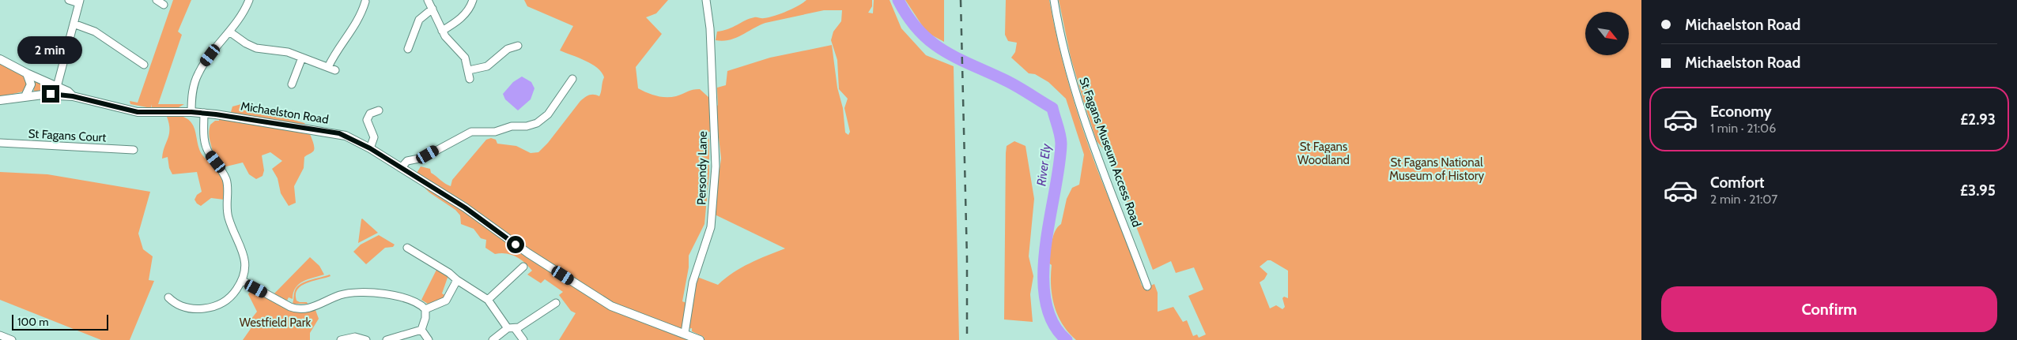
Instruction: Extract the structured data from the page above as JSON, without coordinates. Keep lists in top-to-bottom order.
{
  "streets": {
    "street": [
      "Michaelston Road",
      "St Fagans Court",
      "St Fagans Museum Access Road",
      "Persondy Lane"
    ]
  },
  "crossings": [
    ["Michaelston Road", "Persondy Lane"]
  ],
  "water": ["River Ely"],
  "parks": ["St Fagans Woodland", "St Fagans National Museum of History", "Westfield Park"],
  "scale_bar": "100 m",
  "north": "bottom right",
  "page": {
    "banner": ["Michaelston Road", "Michaelston Road"],
    "bubble": "2 min",
    "list": [
      {
        "name": "Economy",
        "note": "1 min · 21:06",
        "value": "£2.93"
      },
      {
        "name": "Comfort",
        "note": "2 min · 21:07",
        "value": "£3.95"
      }
    ],
    "buttons": "Confirm",
    "scale": "100 m"
  }
}
